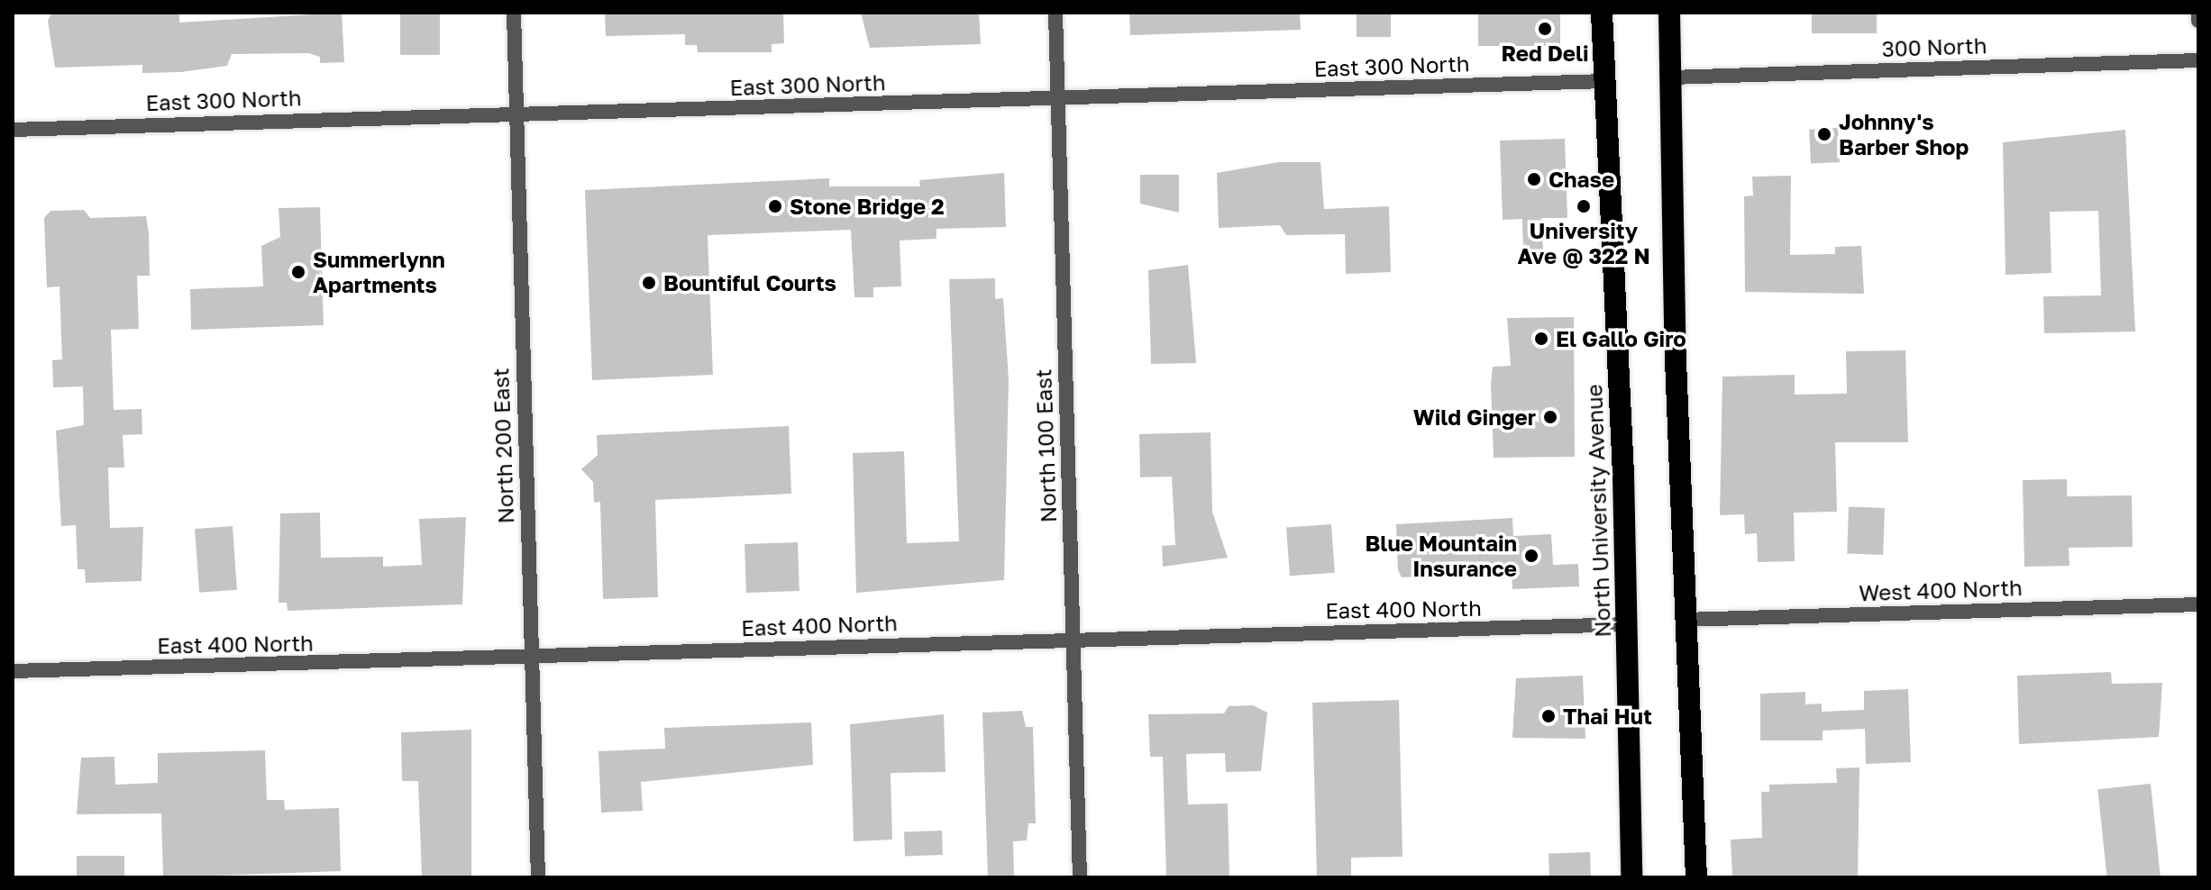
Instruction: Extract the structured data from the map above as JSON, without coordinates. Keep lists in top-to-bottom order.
{
  "streets": {
    "highway": ["North University Avenue"],
    "street": [
      "300 North",
      "East 300 North",
      "North 200 East",
      "North 100 East",
      "West 400 North",
      "East 400 North"
    ]
  },
  "crossings": [
    ["East 300 North", "North 200 East"],
    ["East 300 North", "North 100 East"],
    ["East 300 North", "North University Avenue"],
    ["North 200 East", "East 400 North"],
    ["North 100 East", "East 400 North"],
    ["North University Avenue", "East 400 North"]
  ],
  "places": [
    "Red Deli",
    "Johnny's Barber Shop",
    "Chase",
    "Stone Bridge 2",
    "University Ave @ 322 N",
    "Summerlynn Apartments",
    "Bountiful Courts",
    "El Gallo Giro",
    "Wild Ginger",
    "Blue Mountain Insurance",
    "Thai Hut"
  ]
}
